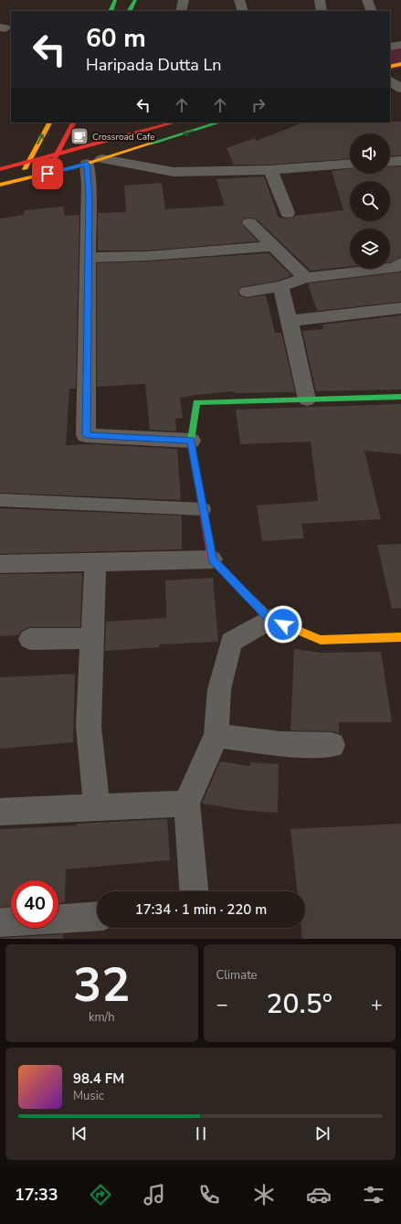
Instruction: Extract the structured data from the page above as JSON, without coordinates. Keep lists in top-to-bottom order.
{
  "places": {
    "cafe": ["Crossroad Cafe"]
  },
  "page": {
    "turn": ["60 m", "Haripada Dutta Ln"],
    "limit": "40",
    "trip": "17:34 · 1 min · 220 m",
    "tile": [
      ["32", "km/h"],
      "Climate"
    ],
    "heat": ["−", "20.5°", "+"],
    "song": ["98.4 FM", "Music"],
    "tabs": "17:33"
  }
}
